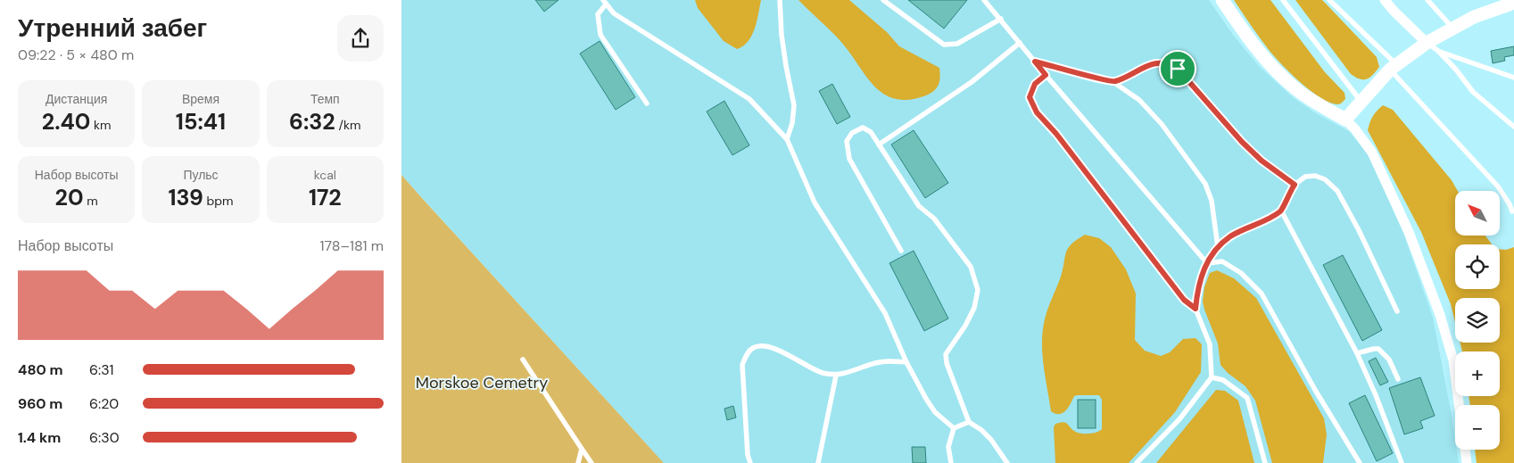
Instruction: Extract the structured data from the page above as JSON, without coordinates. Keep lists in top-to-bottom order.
{
  "parks": ["Morskoe Cemetry"],
  "north": "top left",
  "page": {
    "heading": ["Утренний забег", "09:22 · 5 × 480 m"],
    "stats": [
      ["Дистанция", "2.40 km"],
      ["Время", "15:41"],
      ["Темп", "6:32 /km"],
      ["Набор высоты", "20 m"],
      ["Пульс", "139 bpm"],
      ["kcal", "172"]
    ],
    "map_buttons": ["+", "−"],
    "chart": ["Набор высоты", "178–181 m"],
    "list": [
      {
        "name": "480 m",
        "note": "6:31"
      },
      {
        "name": "960 m",
        "note": "6:20"
      },
      {
        "name": "1.4 km",
        "note": "6:30"
      }
    ]
  }
}
